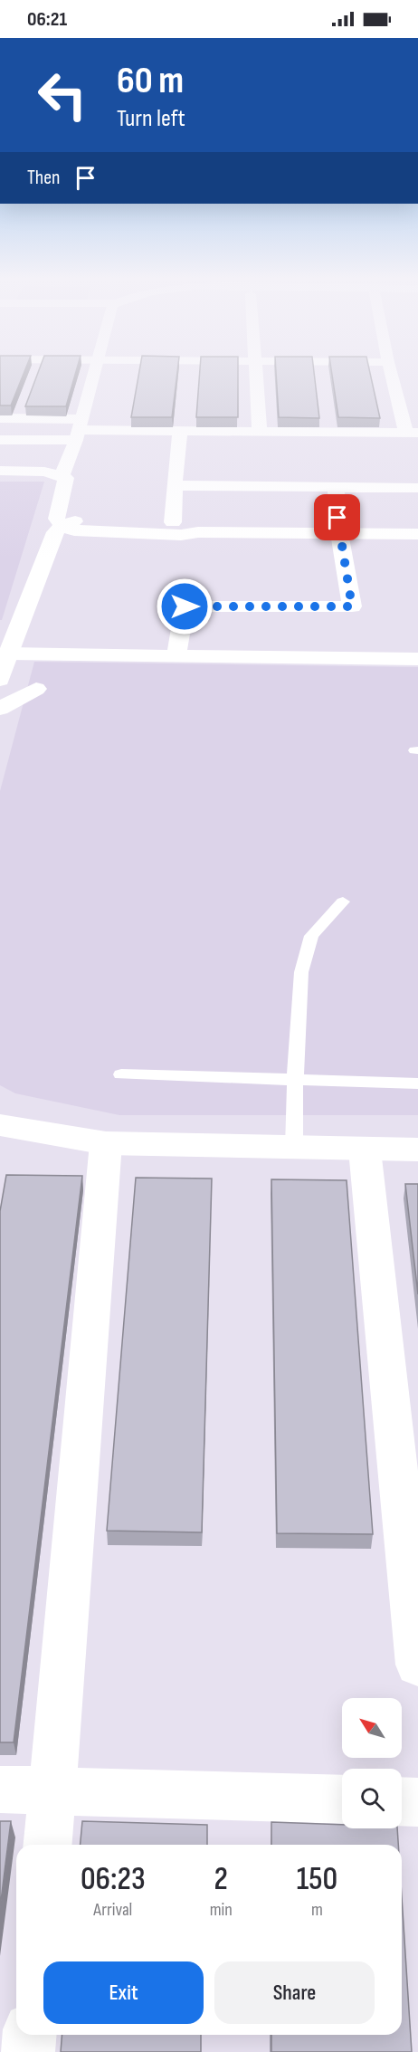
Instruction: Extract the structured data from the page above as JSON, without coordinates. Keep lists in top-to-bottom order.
{
  "north": "top left",
  "page": {
    "status": "06:21",
    "turn": ["60 m", "Turn left"],
    "then": "Then",
    "eta": [
      "06:23",
      "Arrival",
      "2",
      "min",
      "150",
      "m"
    ],
    "buttons": ["Exit", "Share"]
  }
}
